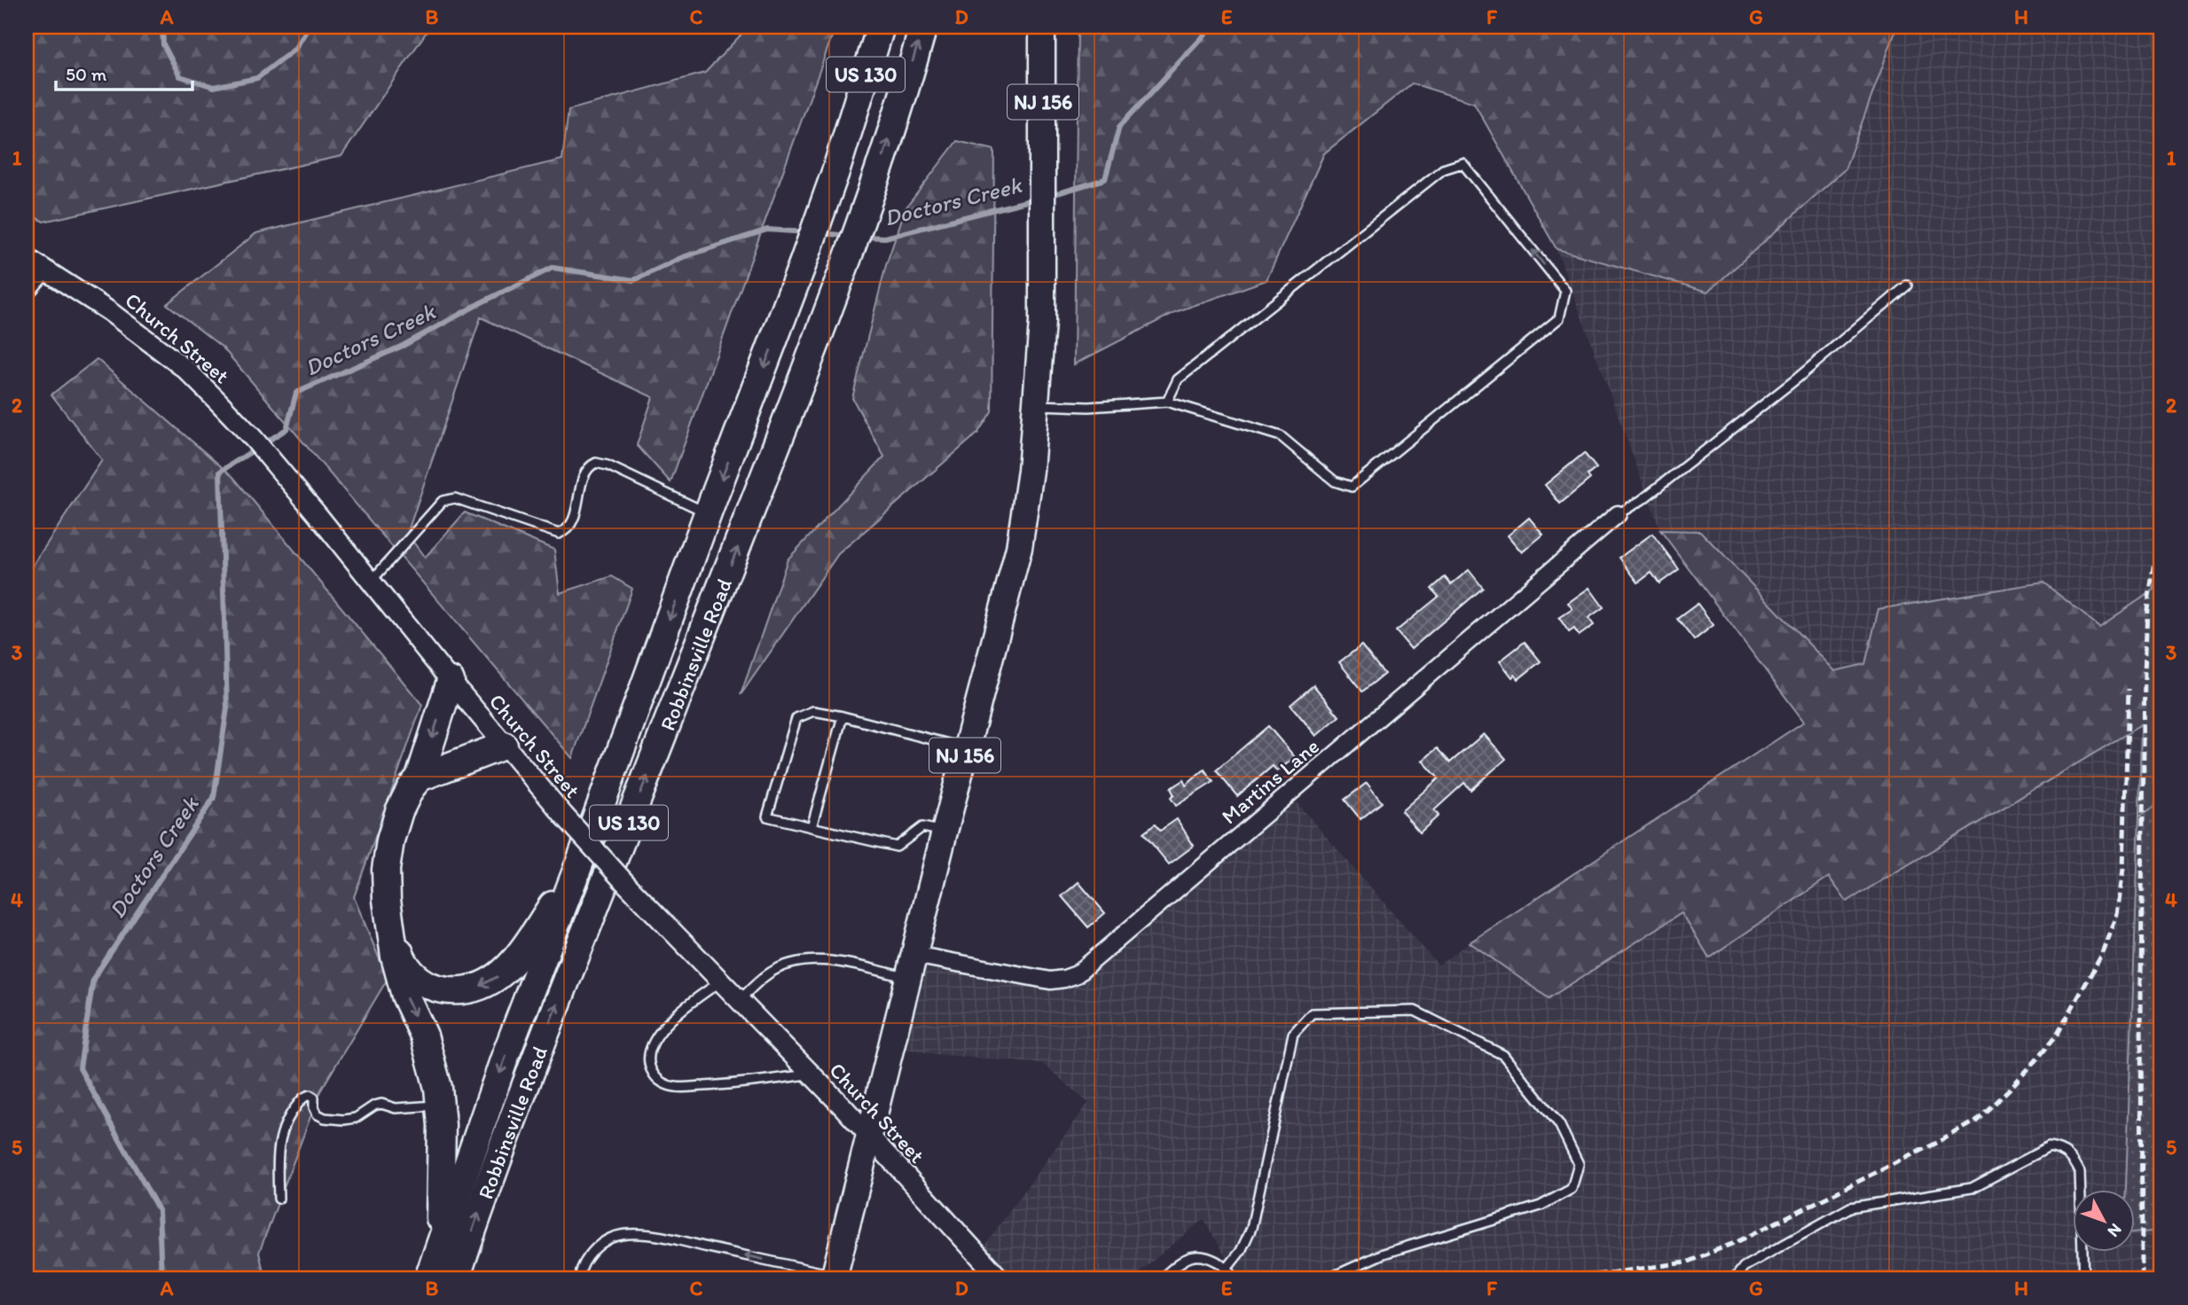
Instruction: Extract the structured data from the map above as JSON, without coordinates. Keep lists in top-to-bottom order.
{
  "streets": {
    "highway": ["US 130", "Robbinsville Road"],
    "main road": ["NJ 156"],
    "street": ["Church Street", "Martins Lane"]
  },
  "crossings": [
    ["NJ 156", "Church Street"],
    ["NJ 156", "Martins Lane"]
  ],
  "water": ["Doctors Creek"],
  "scale_bar": "50 m",
  "north": "bottom right",
  "grid": {
    "columns": [
      "A",
      "B",
      "C",
      "D",
      "E",
      "F",
      "G",
      "H"
    ],
    "rows": [
      "1",
      "2",
      "3",
      "4",
      "5"
    ]
  }
}
